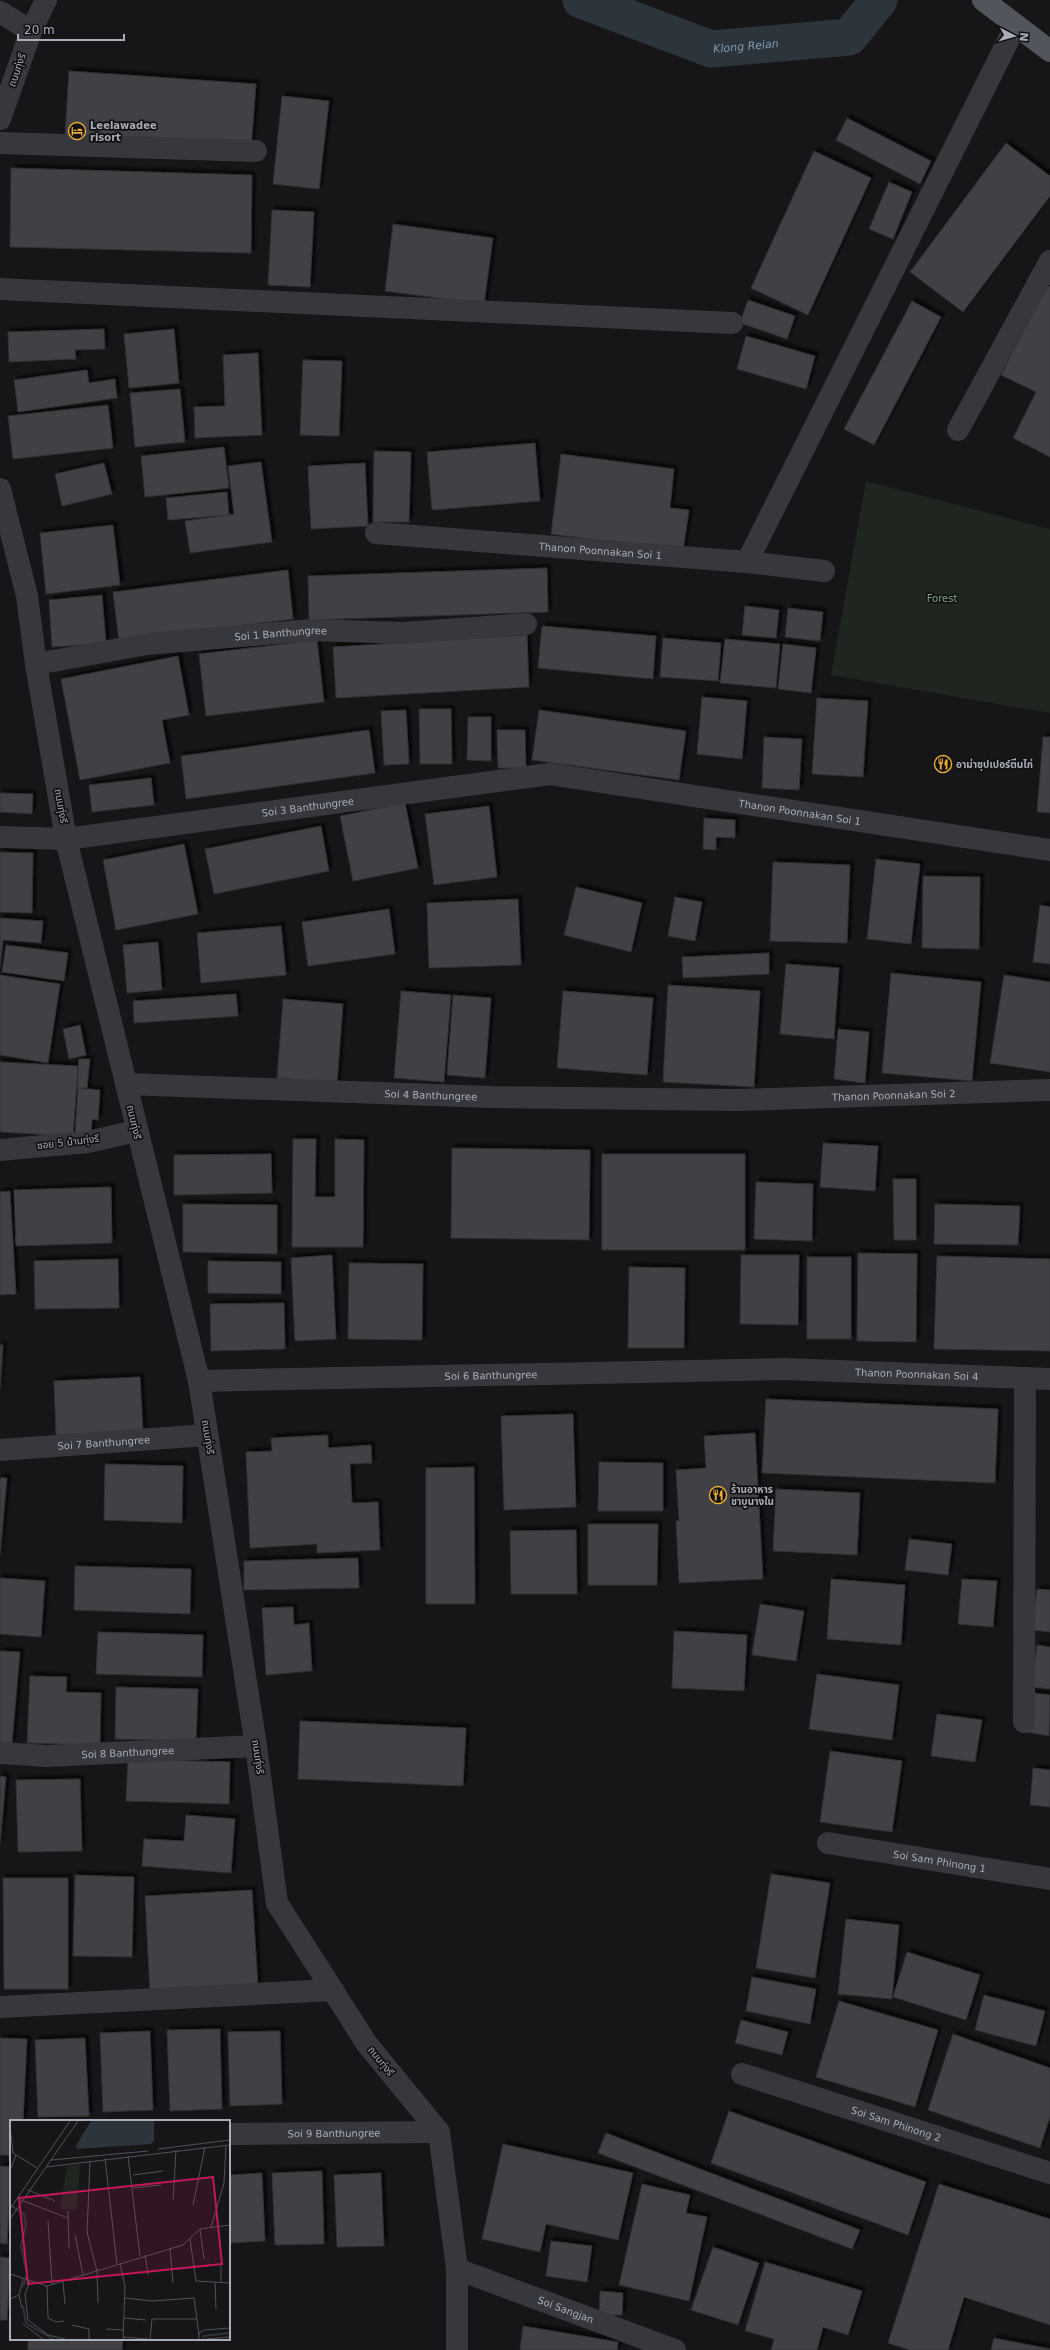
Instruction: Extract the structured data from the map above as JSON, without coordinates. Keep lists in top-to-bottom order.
{
  "streets": {
    "street": [
      "ถนนทุ่งรี",
      "Thanon Poonnakan Soi 1",
      "Soi 1 Banthungree",
      "Soi 3 Banthungree",
      "Soi 4 Banthungree",
      "Thanon Poonnakan Soi 2",
      "ซอย 5 บ้านทุ่งรี",
      "Thanon Poonnakan Soi 4",
      "Soi 6 Banthungree",
      "Soi 7 Banthungree",
      "Soi 8 Banthungree",
      "Soi Sam Phinong 1",
      "Soi Sam Phinong 2",
      "Soi 9 Banthungree",
      "Soi Sangjan"
    ]
  },
  "crossings": [
    ["ถนนทุ่งรี", "Soi 1 Banthungree"],
    ["ถนนทุ่งรี", "Soi 3 Banthungree"],
    ["ถนนทุ่งรี", "Soi 4 Banthungree"],
    ["ถนนทุ่งรี", "ซอย 5 บ้านทุ่งรี"],
    ["ถนนทุ่งรี", "Soi 6 Banthungree"],
    ["ถนนทุ่งรี", "Soi 7 Banthungree"],
    ["ถนนทุ่งรี", "Soi 8 Banthungree"],
    ["ถนนทุ่งรี", "Soi 9 Banthungree"],
    ["Thanon Poonnakan Soi 1", "Soi 3 Banthungree"],
    ["Soi 4 Banthungree", "Thanon Poonnakan Soi 2"],
    ["Thanon Poonnakan Soi 4", "Soi 6 Banthungree"]
  ],
  "water": ["Klong Reian"],
  "parks": ["Forest"],
  "places": {
    "hotel": ["Leelawadee risort"],
    "restaurant": ["อาม่าซุปเปอร์ตีนไก่", "ร้านอาหาร ชาบูนางใน"]
  },
  "scale_bar": "20 m",
  "north": "right"
}
